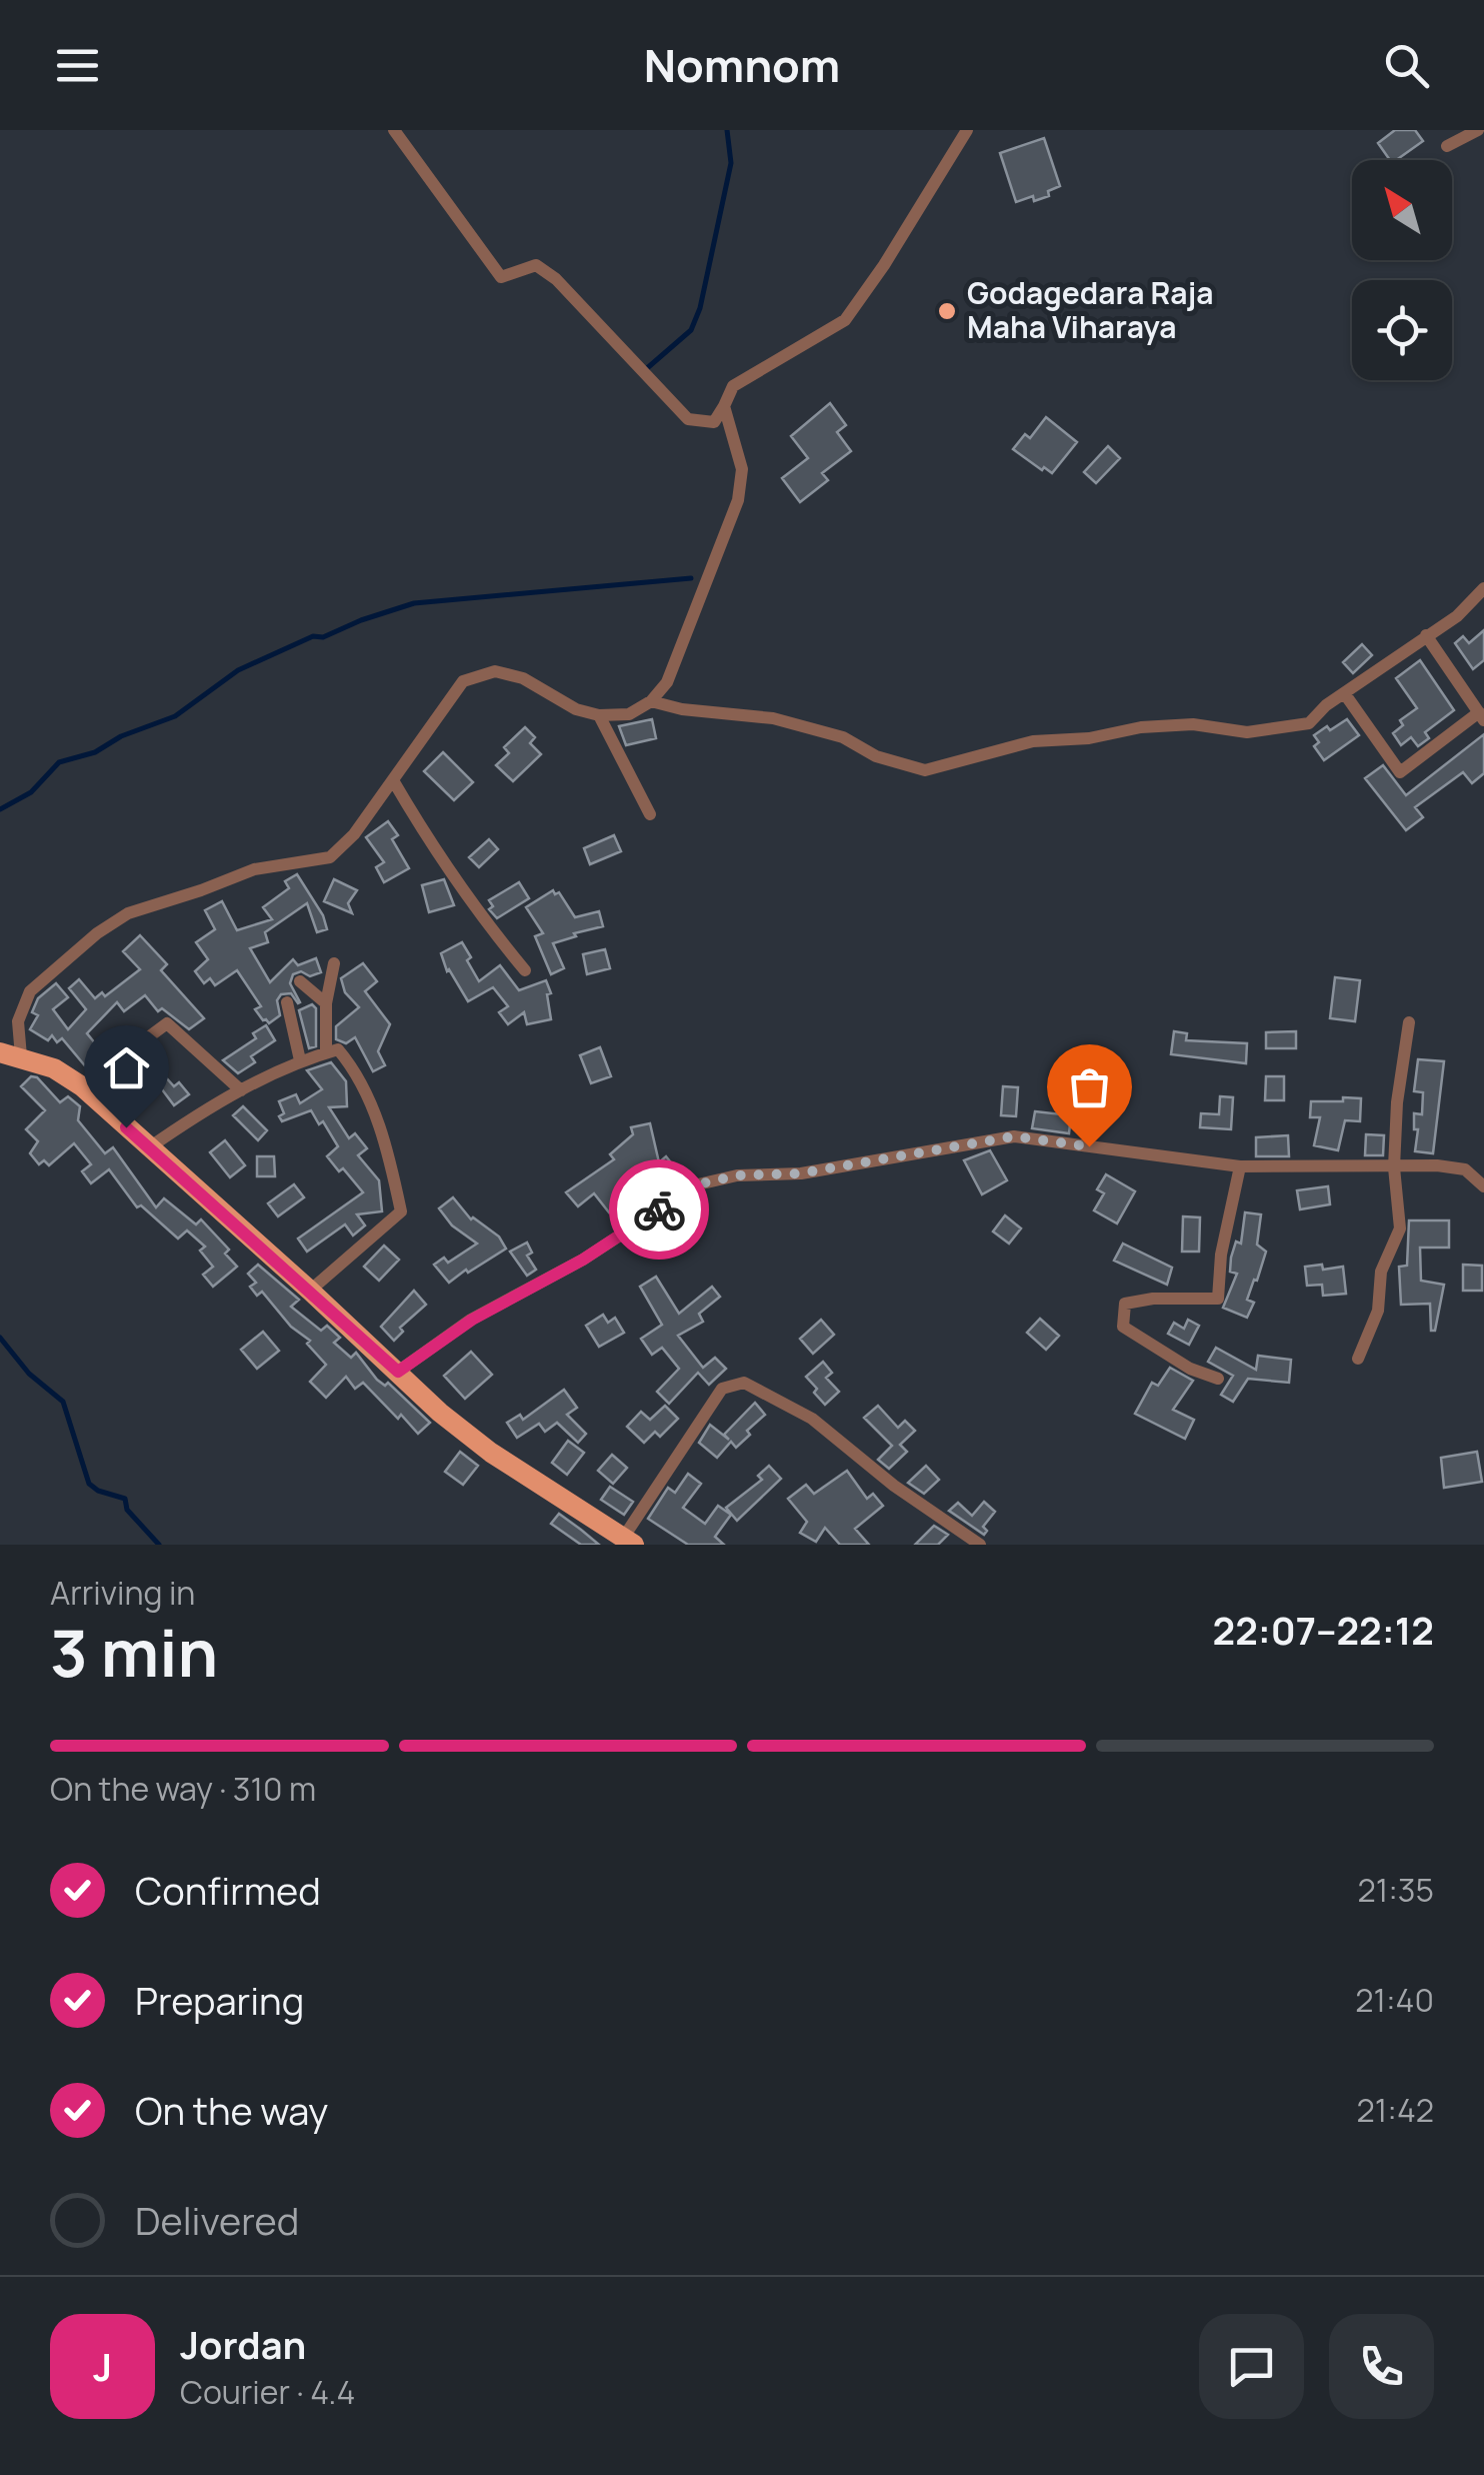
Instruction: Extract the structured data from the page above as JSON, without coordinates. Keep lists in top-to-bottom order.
{
  "places": ["Godagedara Raja Maha Viharaya"],
  "north": "top left",
  "page": {
    "header": "Nomnom",
    "heading": ["3 min", "Arriving in", "22:07–22:12"],
    "panel": ["Jordan", "Courier · 4.4"],
    "bar": "On the way · 310 m",
    "list": [
      ["Confirmed", "21:35"],
      ["Preparing", "21:40"],
      ["On the way", "21:42"],
      "Delivered"
    ],
    "round": "J"
  }
}
